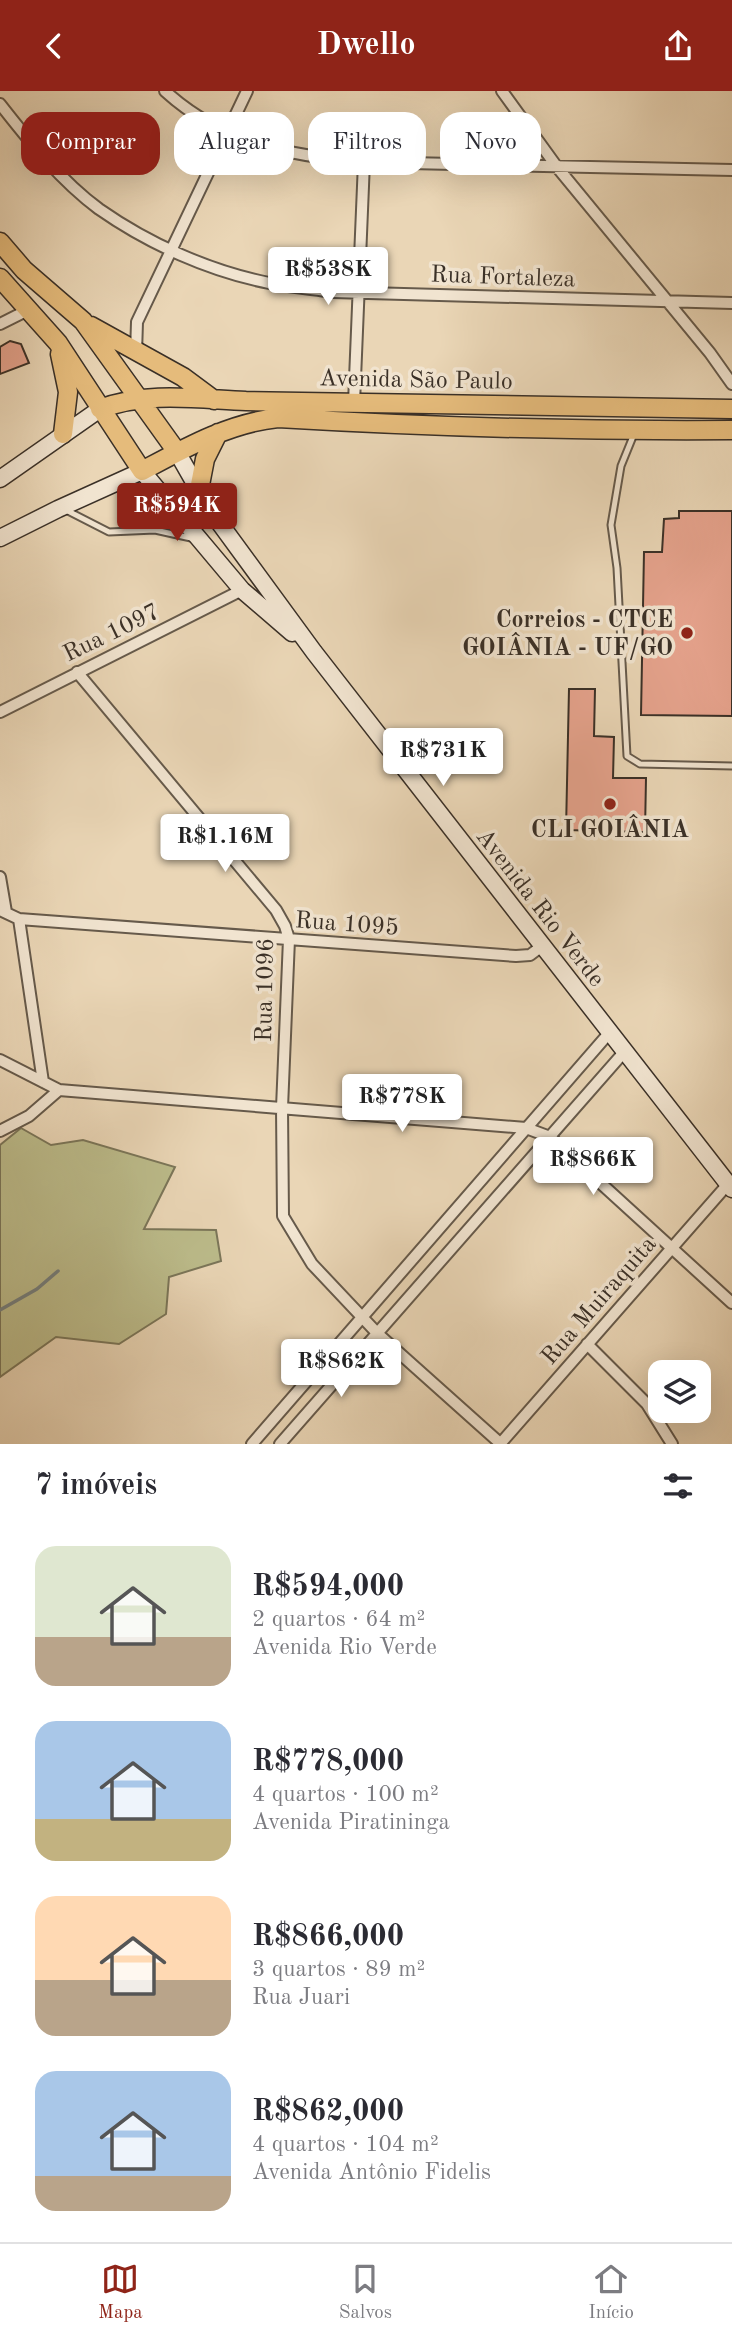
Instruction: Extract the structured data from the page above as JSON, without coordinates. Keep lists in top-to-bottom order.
{
  "streets": {
    "main road": ["Avenida São Paulo"],
    "street": [
      "Rua Fortaleza",
      "Rua 1097",
      "Avenida Rio Verde",
      "Rua 1095",
      "Rua 1096",
      "Rua Muiraquita"
    ]
  },
  "crossings": [
    ["Avenida São Paulo", "Avenida Rio Verde"],
    ["Rua 1097", "Avenida Rio Verde"],
    ["Rua 1097", "Rua 1096"],
    ["Avenida Rio Verde", "Rua 1095"],
    ["Avenida Rio Verde", "Rua Muiraquita"],
    ["Rua 1095", "Rua 1096"]
  ],
  "places": ["Correios - CTCE GOIÂNIA - UF/GO", "CLI GOIÂNIA"],
  "page": {
    "header": "Dwello",
    "chip": [
      "Comprar",
      "Alugar",
      "Filtros",
      "Novo"
    ],
    "price": [
      "R$538K",
      "R$594K",
      "R$731K",
      "R$1.16M",
      "R$778K",
      "R$866K",
      "R$862K"
    ],
    "heading": "7 imóveis",
    "list": [
      {
        "name": "R$594,000",
        "note": "2 quartos · 64 m² · Avenida Rio Verde"
      },
      {
        "name": "R$778,000",
        "note": "4 quartos · 100 m² · Avenida Piratininga"
      },
      {
        "name": "R$866,000",
        "note": "3 quartos · 89 m² · Rua Juari"
      },
      {
        "name": "R$862,000",
        "note": "4 quartos · 104 m² · Avenida Antônio Fidelis"
      }
    ],
    "tabs": ["Mapa", "Salvos", "Início"]
  }
}
